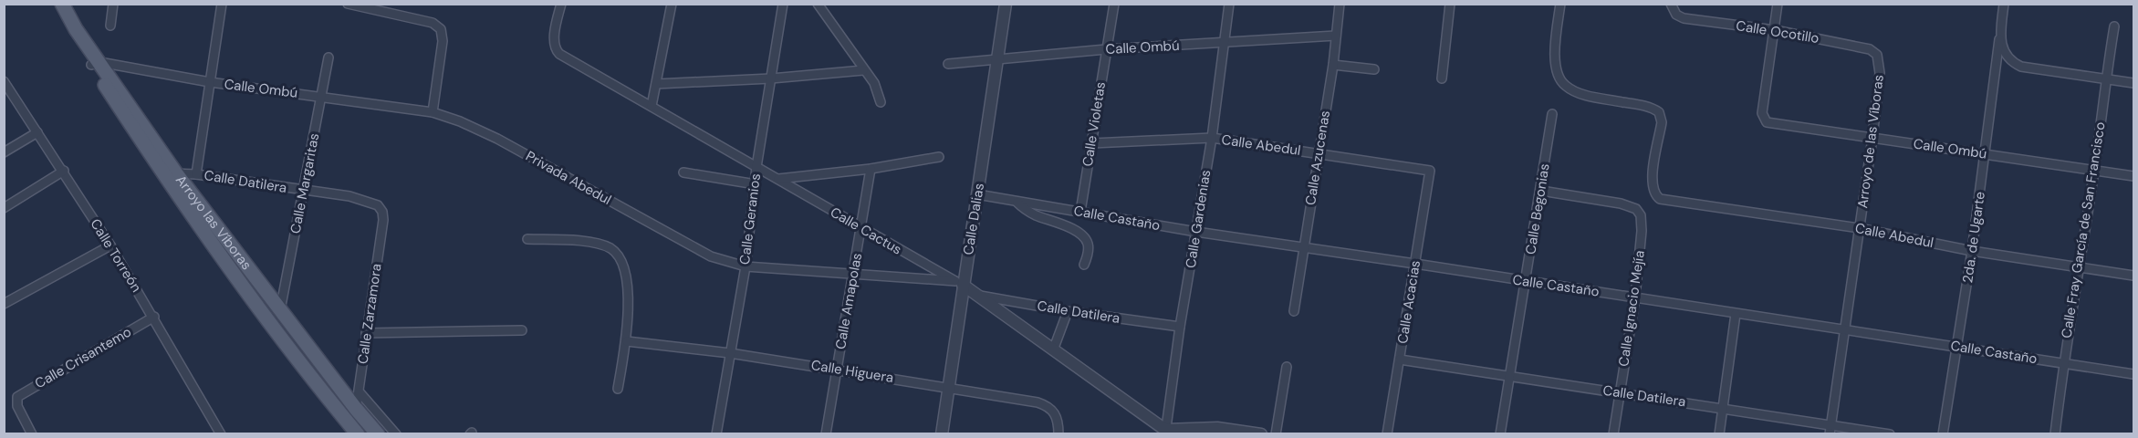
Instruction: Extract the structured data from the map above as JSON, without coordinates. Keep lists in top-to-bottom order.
{
  "streets": {
    "main road": ["Arroyo las Víboras"],
    "street": [
      "Calle Ocotillo",
      "Calle Ombú",
      "Calle Violetas",
      "Arroyo de las Víboras",
      "Calle Abedul",
      "Calle Azucenas",
      "Privada Abedul",
      "Calle Datilera",
      "Calle Margaritas",
      "Calle Begonias",
      "Calle Castaño",
      "Calle Geranios",
      "Calle Dalias",
      "Calle Gardenias",
      "Calle Fray García de San Francisco",
      "Calle Cactus",
      "2da. de Ugarte",
      "Calle Torreón",
      "Calle Amapolas",
      "Calle Acacias",
      "Calle Ignacio Mejía",
      "Calle Zarzamora",
      "Calle Crisantemo",
      "Calle Higuera"
    ]
  },
  "crossings": [
    ["Calle Ocotillo", "Calle Ombú"],
    ["Calle Ocotillo", "Arroyo de las Víboras"],
    ["Calle Ombú", "Calle Violetas"],
    ["Calle Ombú", "Arroyo de las Víboras"],
    ["Calle Ombú", "Calle Azucenas"],
    ["Calle Ombú", "Privada Abedul"],
    ["Calle Ombú", "Calle Margaritas"],
    ["Calle Ombú", "Calle Dalias"],
    ["Calle Ombú", "Calle Gardenias"],
    ["Calle Ombú", "Arroyo las Víboras"],
    ["Calle Ombú", "Calle Fray García de San Francisco"],
    ["Calle Ombú", "2da. de Ugarte"],
    ["Calle Violetas", "Calle Abedul"],
    ["Calle Violetas", "Calle Castaño"],
    ["Arroyo de las Víboras", "Calle Abedul"],
    ["Arroyo de las Víboras", "Calle Datilera"],
    ["Arroyo de las Víboras", "Calle Castaño"],
    ["Calle Abedul", "Calle Azucenas"],
    ["Calle Abedul", "Calle Gardenias"],
    ["Calle Abedul", "Calle Fray García de San Francisco"],
    ["Calle Abedul", "2da. de Ugarte"],
    ["Calle Abedul", "Calle Acacias"],
    ["Calle Azucenas", "Calle Castaño"],
    ["Privada Abedul", "Calle Geranios"],
    ["Calle Datilera", "Calle Margaritas"],
    ["Calle Datilera", "Calle Begonias"],
    ["Calle Datilera", "Calle Gardenias"],
    ["Calle Datilera", "Arroyo las Víboras"],
    ["Calle Datilera", "Calle Cactus"],
    ["Calle Datilera", "Calle Acacias"],
    ["Calle Datilera", "Calle Ignacio Mejía"],
    ["Calle Datilera", "Calle Zarzamora"],
    ["Calle Margaritas", "Arroyo las Víboras"],
    ["Calle Begonias", "Calle Castaño"],
    ["Calle Begonias", "Calle Ignacio Mejía"],
    ["Calle Castaño", "Calle Dalias"],
    ["Calle Castaño", "Calle Gardenias"],
    ["Calle Castaño", "Calle Fray García de San Francisco"],
    ["Calle Castaño", "2da. de Ugarte"],
    ["Calle Castaño", "Calle Acacias"],
    ["Calle Castaño", "Calle Ignacio Mejía"],
    ["Calle Geranios", "Calle Cactus"],
    ["Calle Geranios", "Calle Higuera"],
    ["Calle Dalias", "Calle Cactus"],
    ["Calle Dalias", "Calle Higuera"],
    ["Calle Gardenias", "Calle Cactus"],
    ["Arroyo las Víboras", "Calle Zarzamora"],
    ["Calle Cactus", "Calle Amapolas"],
    ["Calle Torreón", "Calle Crisantemo"],
    ["Calle Amapolas", "Calle Higuera"]
  ]
}
